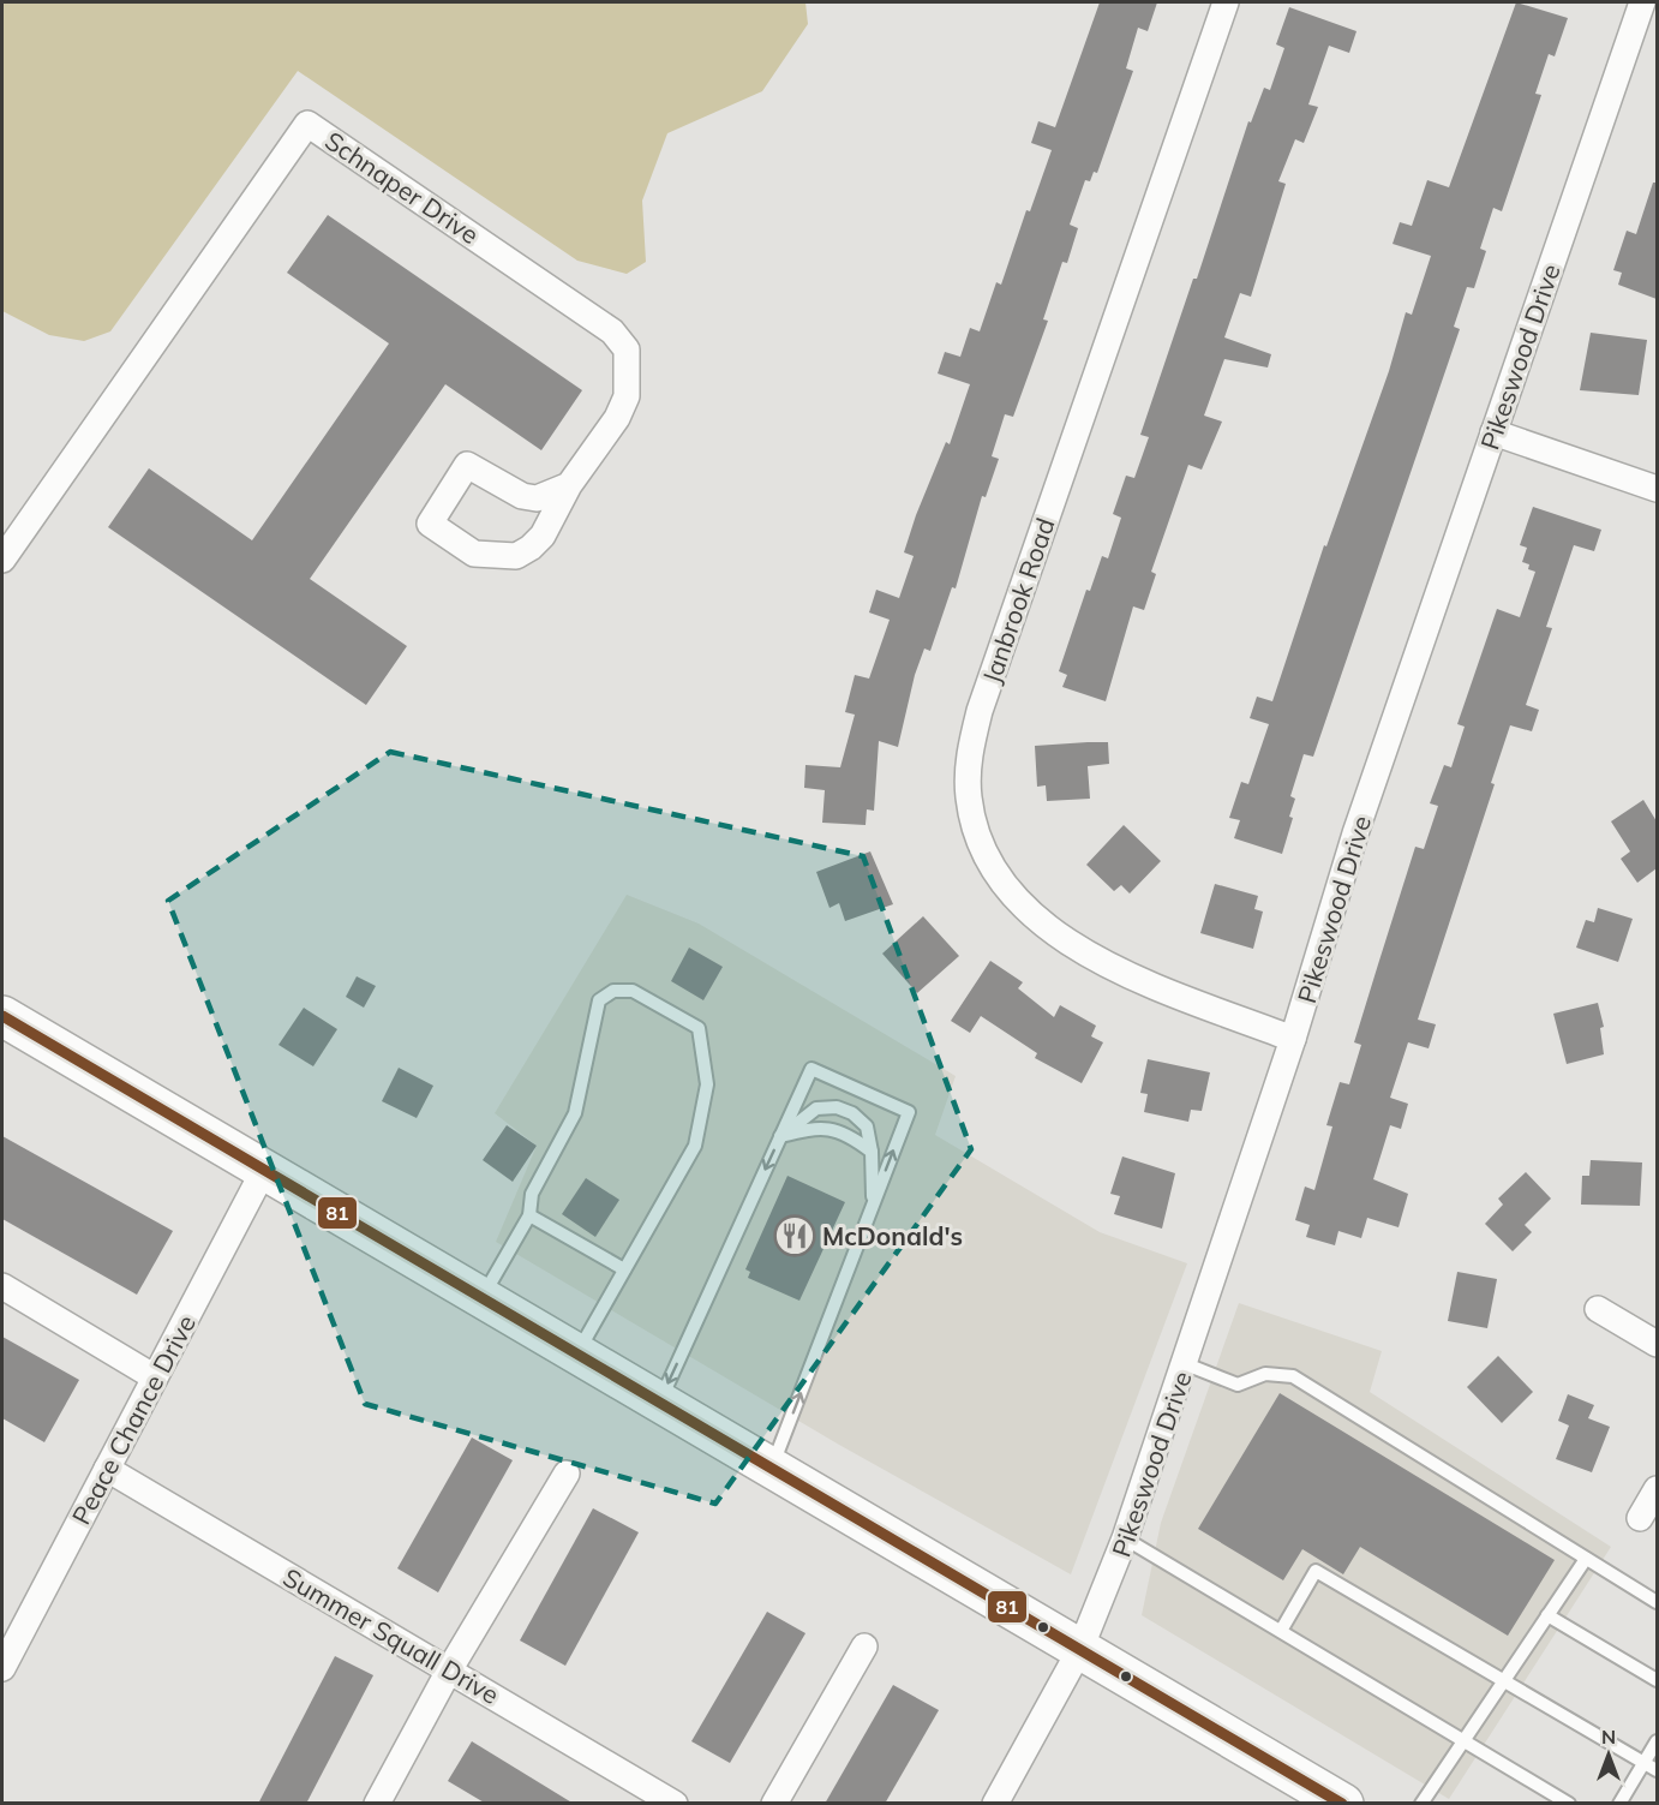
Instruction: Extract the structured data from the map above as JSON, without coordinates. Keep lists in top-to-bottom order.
{
  "streets": {
    "street": [
      "Schnaper Drive",
      "Pikeswood Drive",
      "Janbrook Road",
      "Peace Chance Drive",
      "Summer Squall Drive"
    ]
  },
  "crossings": [
    ["Pikeswood Drive", "Janbrook Road"],
    ["Peace Chance Drive", "Summer Squall Drive"]
  ],
  "places": {
    "restaurant": ["McDonald's"]
  },
  "lines": ["transit line 81"],
  "north": "top"
}
